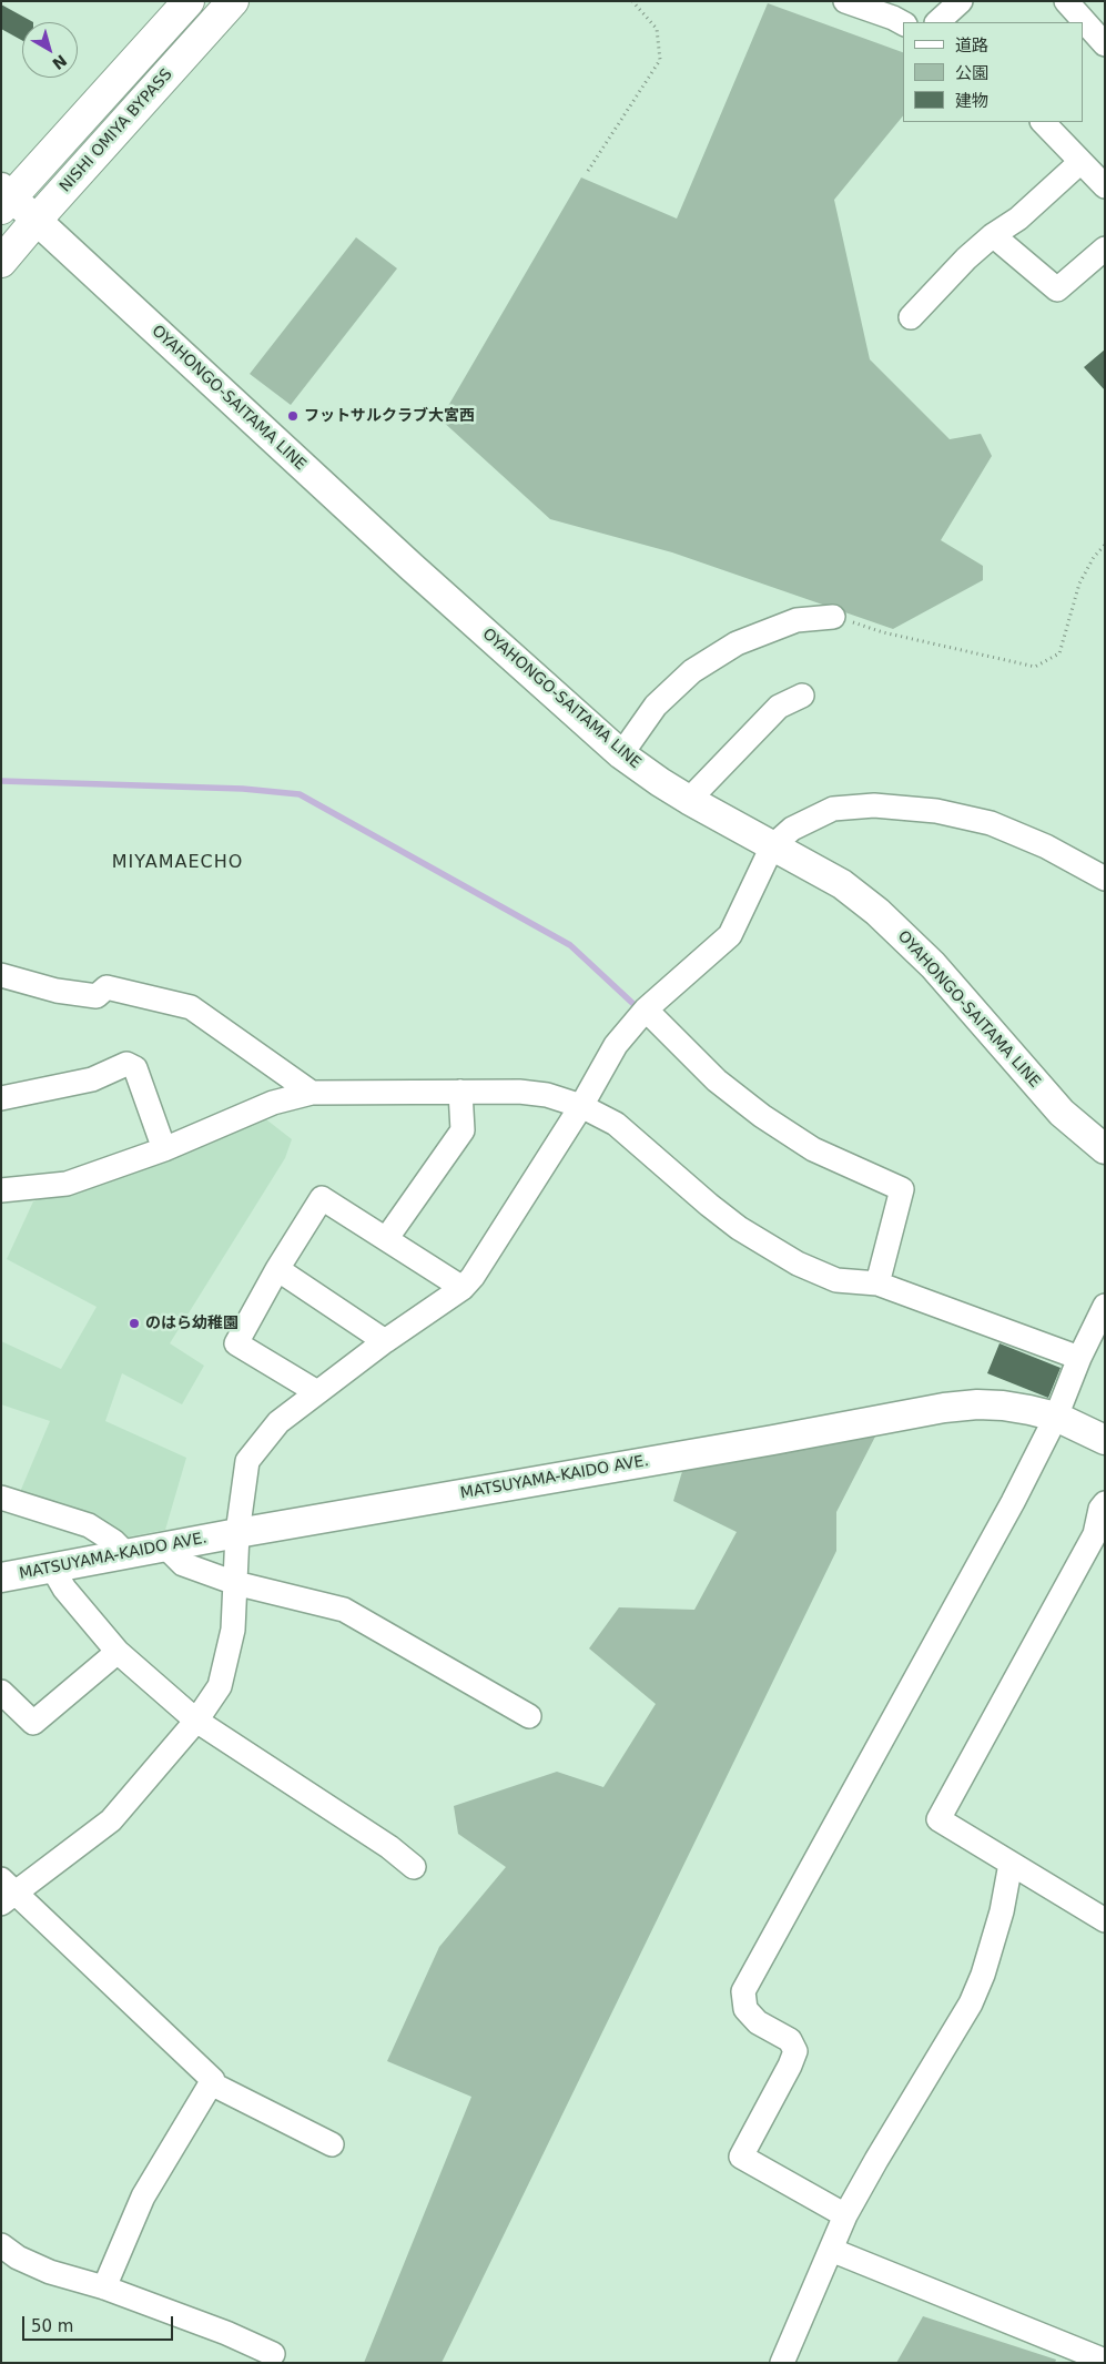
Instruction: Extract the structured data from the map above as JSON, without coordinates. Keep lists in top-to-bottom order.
{
  "streets": {
    "highway": ["NISHI OMIYA BYPASS"],
    "main road": ["OYAHONGO-SAITAMA LINE", "MATSUYAMA-KAIDO AVE."]
  },
  "crossings": [
    ["NISHI OMIYA BYPASS", "OYAHONGO-SAITAMA LINE"]
  ],
  "districts": ["MIYAMAECHO"],
  "places": ["フットサルクラブ大宮西", "のはら幼稚園"],
  "legend": ["道路", "公園", "建物"],
  "scale_bar": "50 m",
  "north": "bottom right"
}
